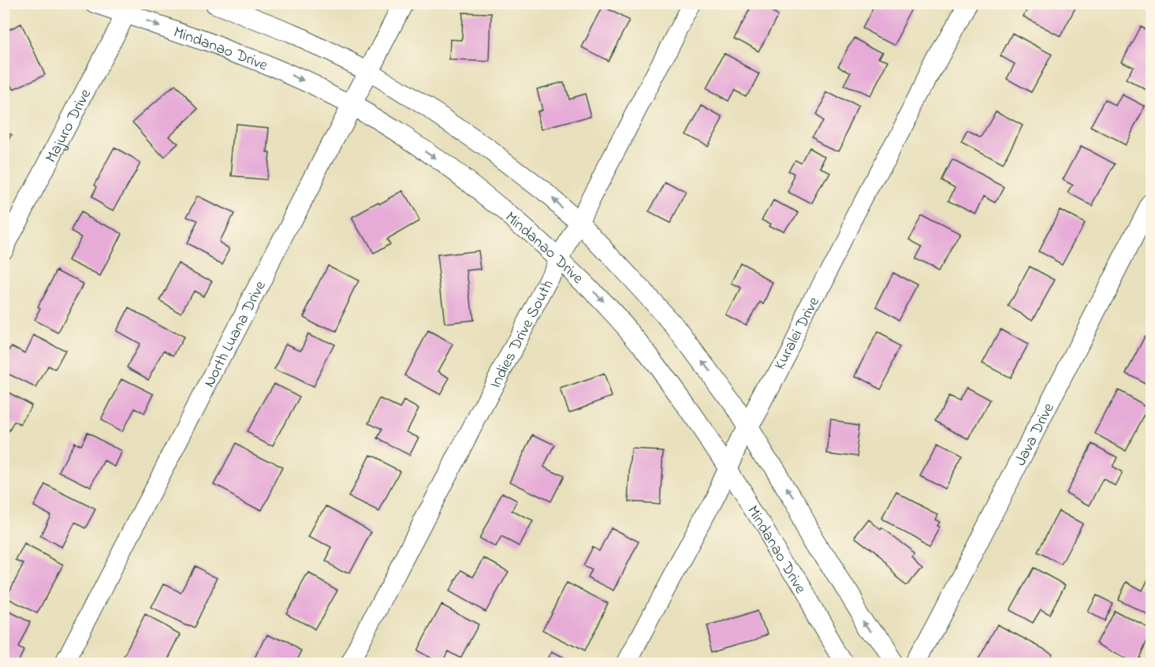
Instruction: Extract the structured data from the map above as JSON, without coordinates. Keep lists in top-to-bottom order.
{
  "streets": {
    "street": [
      "Mindanao Drive",
      "Majuro Drive",
      "North Luana Drive",
      "Indies Drive South",
      "Kuralei Drive",
      "Java Drive"
    ]
  },
  "crossings": [
    ["Mindanao Drive", "Majuro Drive"],
    ["Mindanao Drive", "North Luana Drive"],
    ["Mindanao Drive", "Indies Drive South"],
    ["Mindanao Drive", "Kuralei Drive"]
  ]
}
